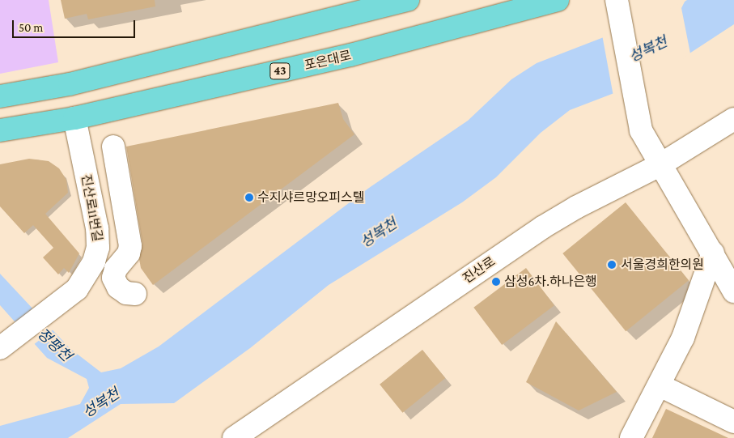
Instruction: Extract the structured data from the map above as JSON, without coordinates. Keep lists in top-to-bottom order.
{
  "streets": {
    "main road": ["포은대로", "43"],
    "street": ["진산로11번길", "진산로"]
  },
  "crossings": [
    ["포은대로", "진산로11번길"]
  ],
  "water": ["성복천", "정평천"],
  "places": ["수지샤르망오피스텔", "서울경희한의원", "삼성6차.하나은행"],
  "scale_bar": "50 m"
}
